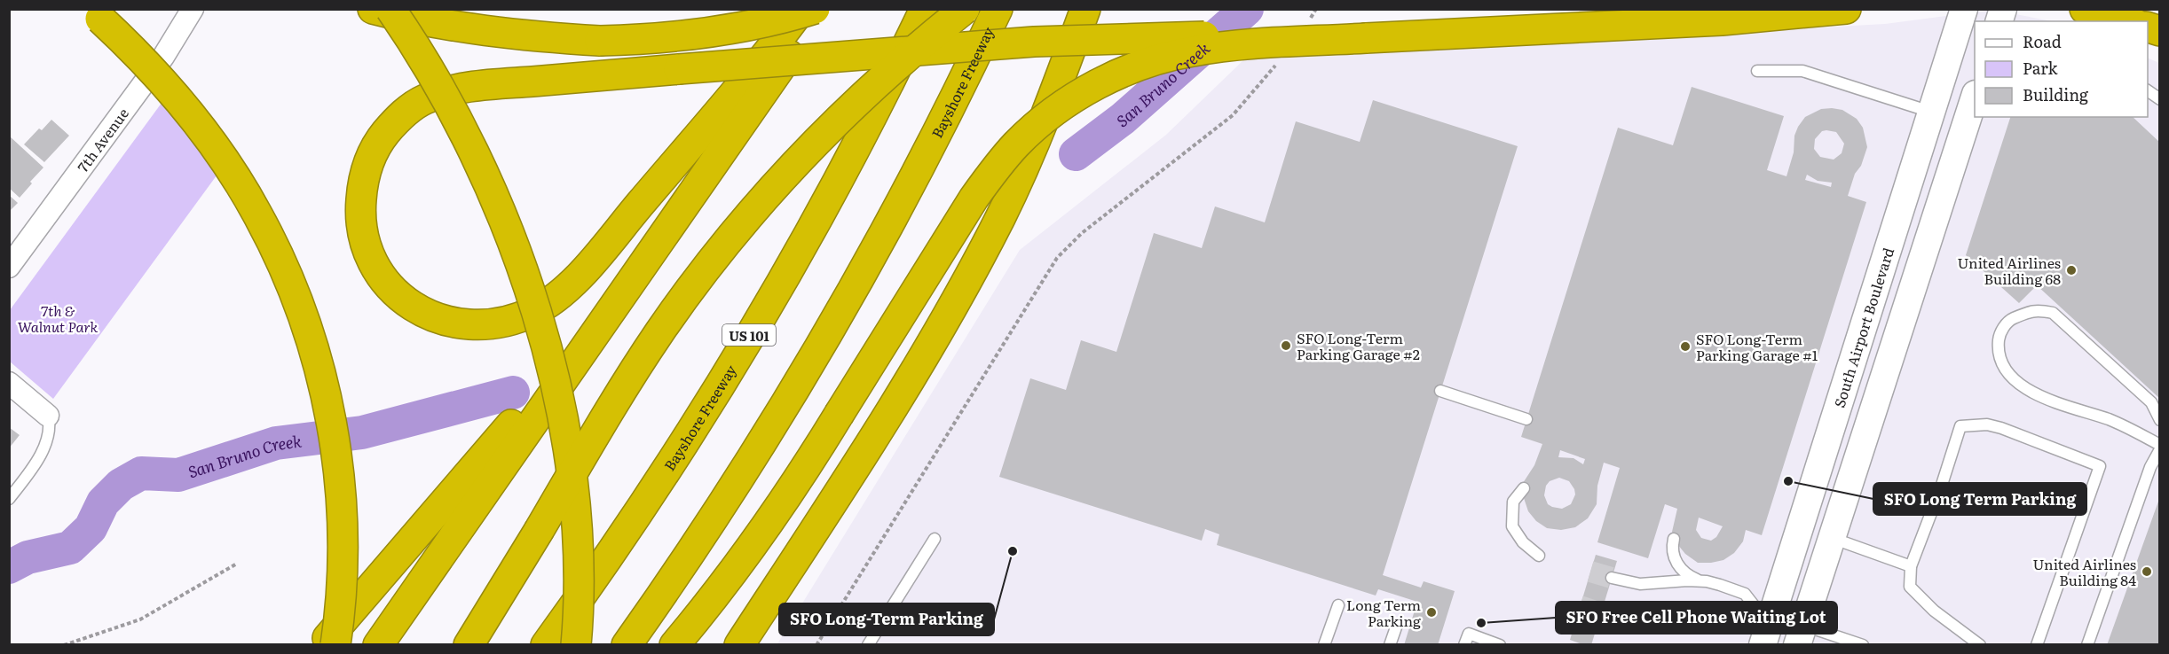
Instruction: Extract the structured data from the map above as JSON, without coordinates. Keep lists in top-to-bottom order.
{
  "streets": {
    "highway": ["Bayshore Freeway", "US 101"],
    "street": ["7th Avenue", "South Airport Boulevard"]
  },
  "water": ["San Bruno Creek"],
  "parks": ["7th & Walnut Park"],
  "places": [
    "United Airlines Building 68",
    "SFO Long-Term Parking Garage #2",
    "SFO Long-Term Parking Garage #1",
    "SFO Long Term Parking",
    "SFO Long-Term Parking",
    "United Airlines Building 84",
    "Long Term Parking",
    "SFO Free Cell Phone Waiting Lot"
  ],
  "legend": ["Road", "Park", "Building"]
}
